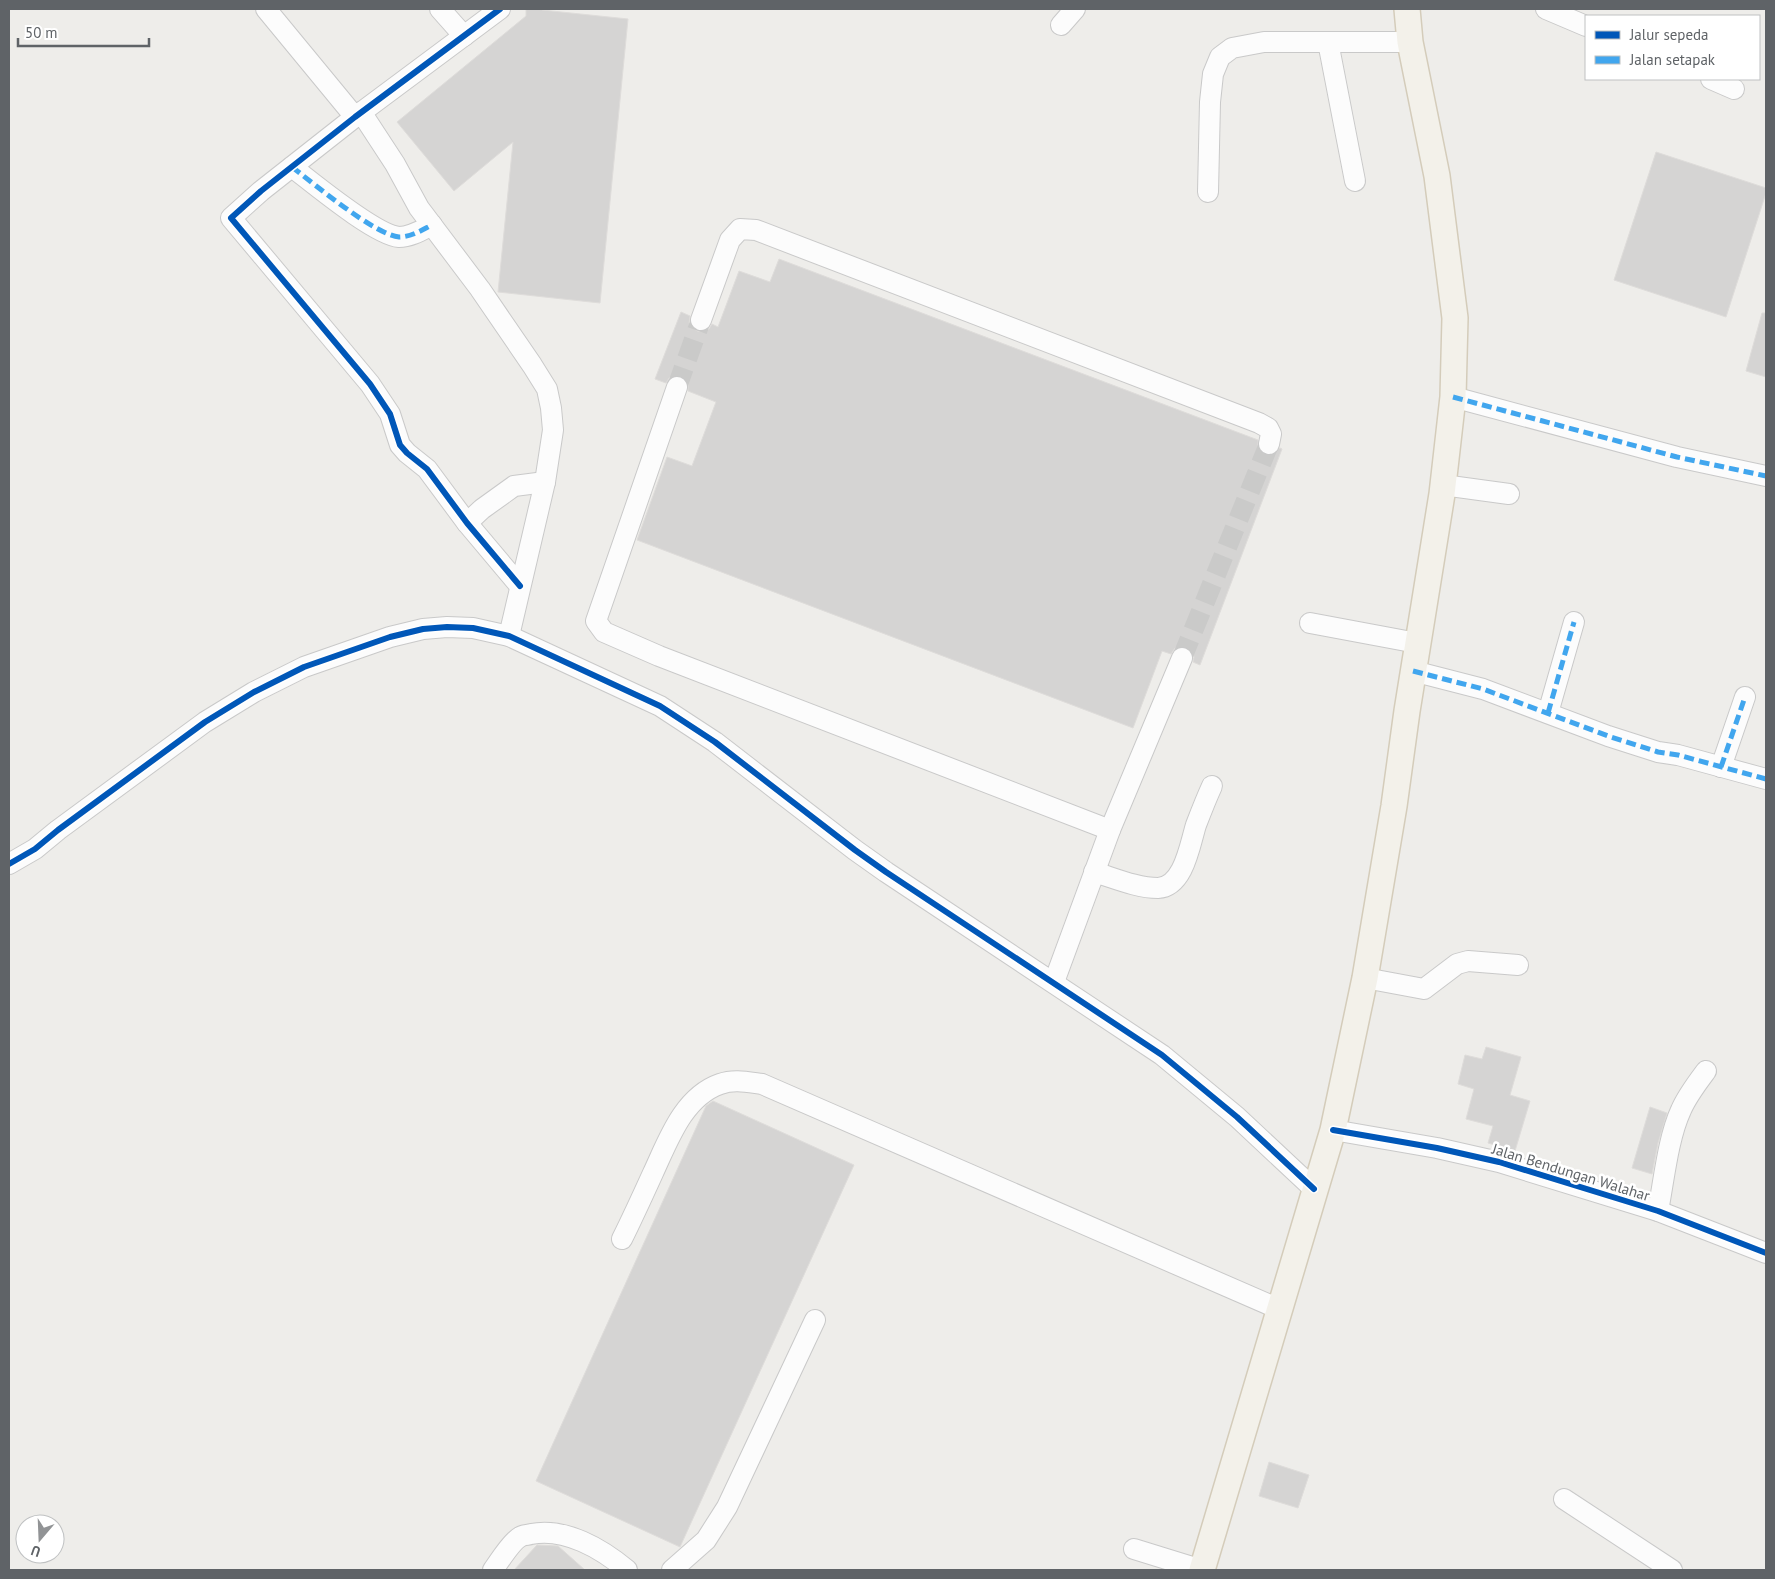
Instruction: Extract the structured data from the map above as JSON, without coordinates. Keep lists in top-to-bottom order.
{
  "streets": {
    "street": ["Jalan Bendungan Walahar"]
  },
  "legend": ["Jalur sepeda", "Jalan setapak"],
  "scale_bar": "50 m",
  "north": "bottom"
}
